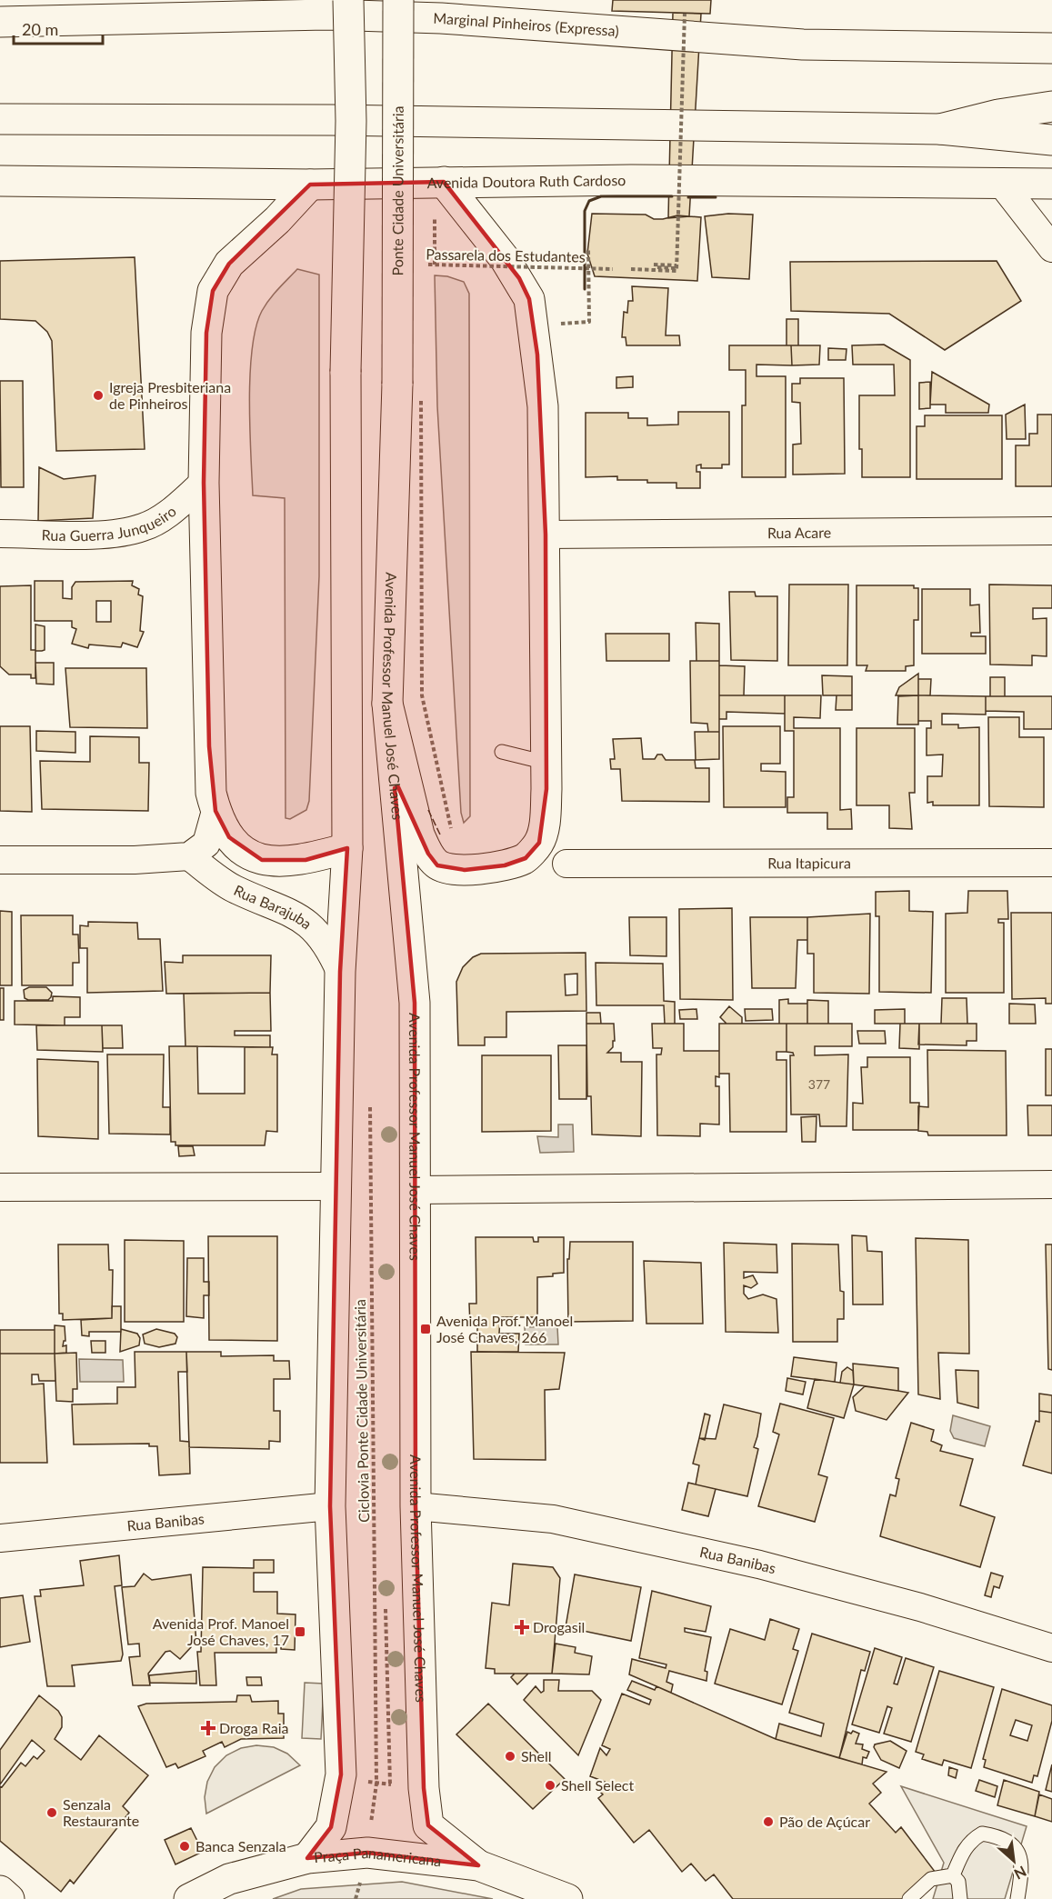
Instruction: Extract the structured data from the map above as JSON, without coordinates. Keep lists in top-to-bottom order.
{
  "streets": {
    "main road": [
      "Marginal Pinheiros (Expressa)",
      "Avenida Doutora Ruth Cardoso",
      "Ponte Cidade Universitária",
      "Avenida Professor Manuel José Chaves",
      "Praça Panamericana"
    ],
    "street": [
      "Rua Guerra Junqueiro",
      "Rua Acare",
      "Rua Itapicura",
      "Rua Barajuba",
      "Rua Banibas"
    ],
    "path": ["Passarela dos Estudantes", "Ciclovia Ponte Cidade Universitária"]
  },
  "crossings": [
    ["Ponte Cidade Universitária", "Passarela dos Estudantes"],
    ["Ponte Cidade Universitária", "Avenida Professor Manuel José Chaves"],
    ["Avenida Professor Manuel José Chaves", "Rua Banibas"],
    ["Avenida Professor Manuel José Chaves", "Praça Panamericana"],
    ["Ciclovia Ponte Cidade Universitária", "Praça Panamericana"]
  ],
  "places": {
    "other": [
      "Igreja Presbiteriana de Pinheiros",
      "Shell",
      "Shell Select",
      "Senzala Restaurante",
      "Pão de Açúcar",
      "Banca Senzala"
    ],
    "transit": ["Avenida Prof. Manoel José Chaves, 266", "Avenida Prof. Manoel José Chaves, 17"],
    "health": ["Drogasil", "Droga Raia"]
  },
  "house_numbers": ["377"],
  "scale_bar": "20 m",
  "north": "bottom right"
}
